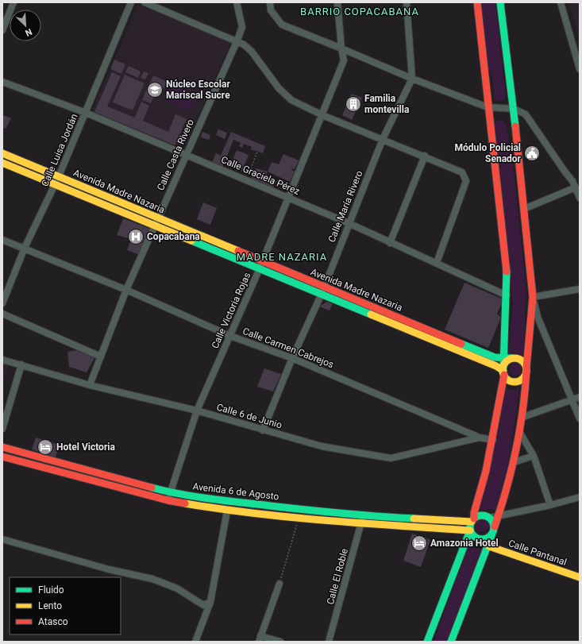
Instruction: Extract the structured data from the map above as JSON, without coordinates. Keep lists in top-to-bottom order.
{
  "streets": {
    "main road": ["Avenida Madre Nazaria", "Avenida 6 de Agosto", "Calle Pantanal"],
    "street": [
      "Calle Luisa Jordán",
      "Calle Casta Rivero",
      "Calle Graciela Pérez",
      "Calle María Rivero",
      "Calle Victoria Rojas",
      "Calle Carmen Cabrejos",
      "Calle 6 de Junio",
      "Calle El Roble"
    ]
  },
  "crossings": [
    ["Calle Luisa Jordán", "Calle Graciela Pérez"],
    ["Calle Luisa Jordán", "Avenida Madre Nazaria"],
    ["Calle Luisa Jordán", "Calle Carmen Cabrejos"],
    ["Calle Casta Rivero", "Calle Graciela Pérez"],
    ["Calle Casta Rivero", "Avenida Madre Nazaria"],
    ["Calle Casta Rivero", "Calle Carmen Cabrejos"],
    ["Calle Casta Rivero", "Calle 6 de Junio"],
    ["Calle Graciela Pérez", "Calle María Rivero"],
    ["Calle Graciela Pérez", "Calle Victoria Rojas"],
    ["Avenida Madre Nazaria", "Calle María Rivero"],
    ["Avenida Madre Nazaria", "Calle Victoria Rojas"],
    ["Calle María Rivero", "Calle Carmen Cabrejos"],
    ["Calle María Rivero", "Calle 6 de Junio"],
    ["Calle Victoria Rojas", "Calle Carmen Cabrejos"],
    ["Calle Victoria Rojas", "Calle 6 de Junio"],
    ["Calle Victoria Rojas", "Avenida 6 de Agosto"],
    ["Calle Carmen Cabrejos", "Calle 6 de Junio"],
    ["Avenida 6 de Agosto", "Calle El Roble"]
  ],
  "districts": ["BARRIO COPACABANA", "MADRE NAZARIA"],
  "places": {
    "school or university": ["Núcleo Escolar Mariscal Sucre"],
    "building": ["Familia montevilla"],
    "public building": ["Módulo Policial Senador"],
    "hospital": ["Copacabana"],
    "hotel": ["Hotel Victoria", "Amazonia Hotel"]
  },
  "legend": ["Fluido", "Lento", "Atasco"],
  "north": "bottom right"
}
